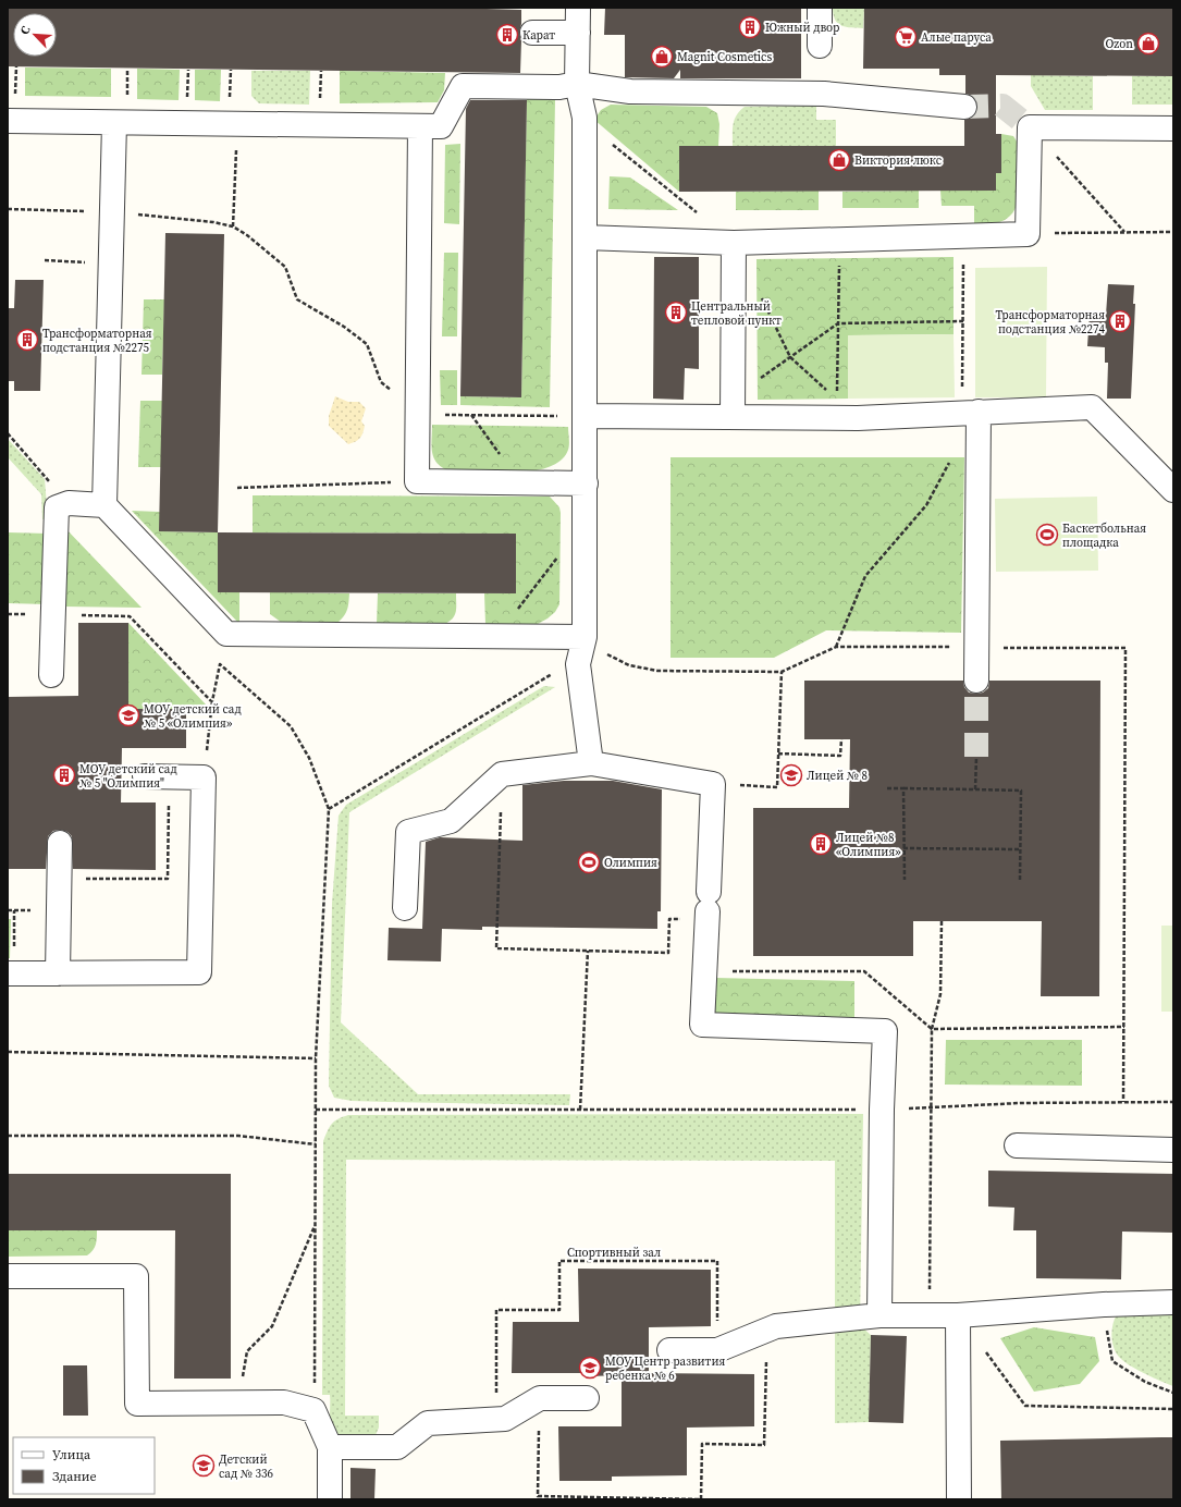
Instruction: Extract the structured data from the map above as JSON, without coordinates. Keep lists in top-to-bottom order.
{
  "streets": {
    "path": ["Спортивный зал"]
  },
  "places": {
    "building": [
      "Южный двор",
      "Карат",
      "Центральный тепловой пункт",
      "Трансформаторная подстанция №2274",
      "Трансформаторная подстанция №2275",
      "МОУ детский сад № 5 \"Олимпия\"",
      "Лицей №8 «Олимпия»"
    ],
    "supermarket": ["Алые паруса"],
    "shop": ["Ozon", "Magnit Cosmetics", "Виктория люкс"],
    "sports": ["Баскетбольная площадка", "Олимпия"],
    "school or university": [
      "МОУ детский сад № 5 «Олимпия»",
      "Лицей № 8",
      "МОУ Центр развития ребенка № 6",
      "Детский сад № 336"
    ]
  },
  "legend": ["Улица", "Здание"],
  "north": "top left"
}
